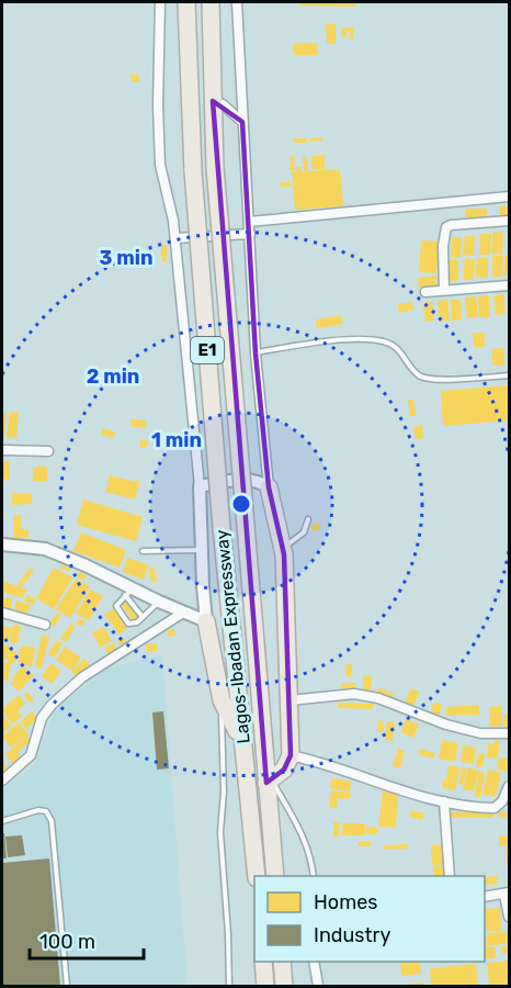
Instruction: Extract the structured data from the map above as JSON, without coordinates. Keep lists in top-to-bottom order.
{
  "streets": {
    "highway": ["E1", "Lagos-Ibadan Expressway"]
  },
  "legend": ["Homes", "Industry"],
  "scale_bar": "100 m",
  "rings": ["3 min", "2 min", "1 min"]
}
